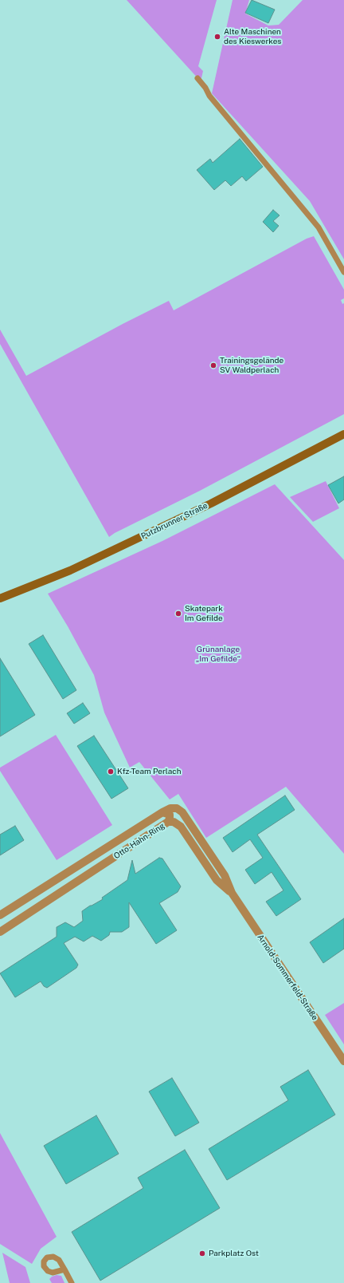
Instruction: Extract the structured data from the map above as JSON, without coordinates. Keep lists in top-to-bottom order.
{
  "streets": {
    "main road": ["Putzbrunner Straße"],
    "street": ["Otto-Hahn-Ring", "Arnold-Sommerfeld-Straße"]
  },
  "crossings": [
    ["Otto-Hahn-Ring", "Arnold-Sommerfeld-Straße"]
  ],
  "parks": ["Grünanlage „Im Gefilde“"],
  "places": [
    "Alte Maschinen des Kieswerkes",
    "Trainingsgelände SV Waldperlach",
    "Skatepark Im Gefilde",
    "Kfz-Team Perlach",
    "Parkplatz Ost"
  ]
}
